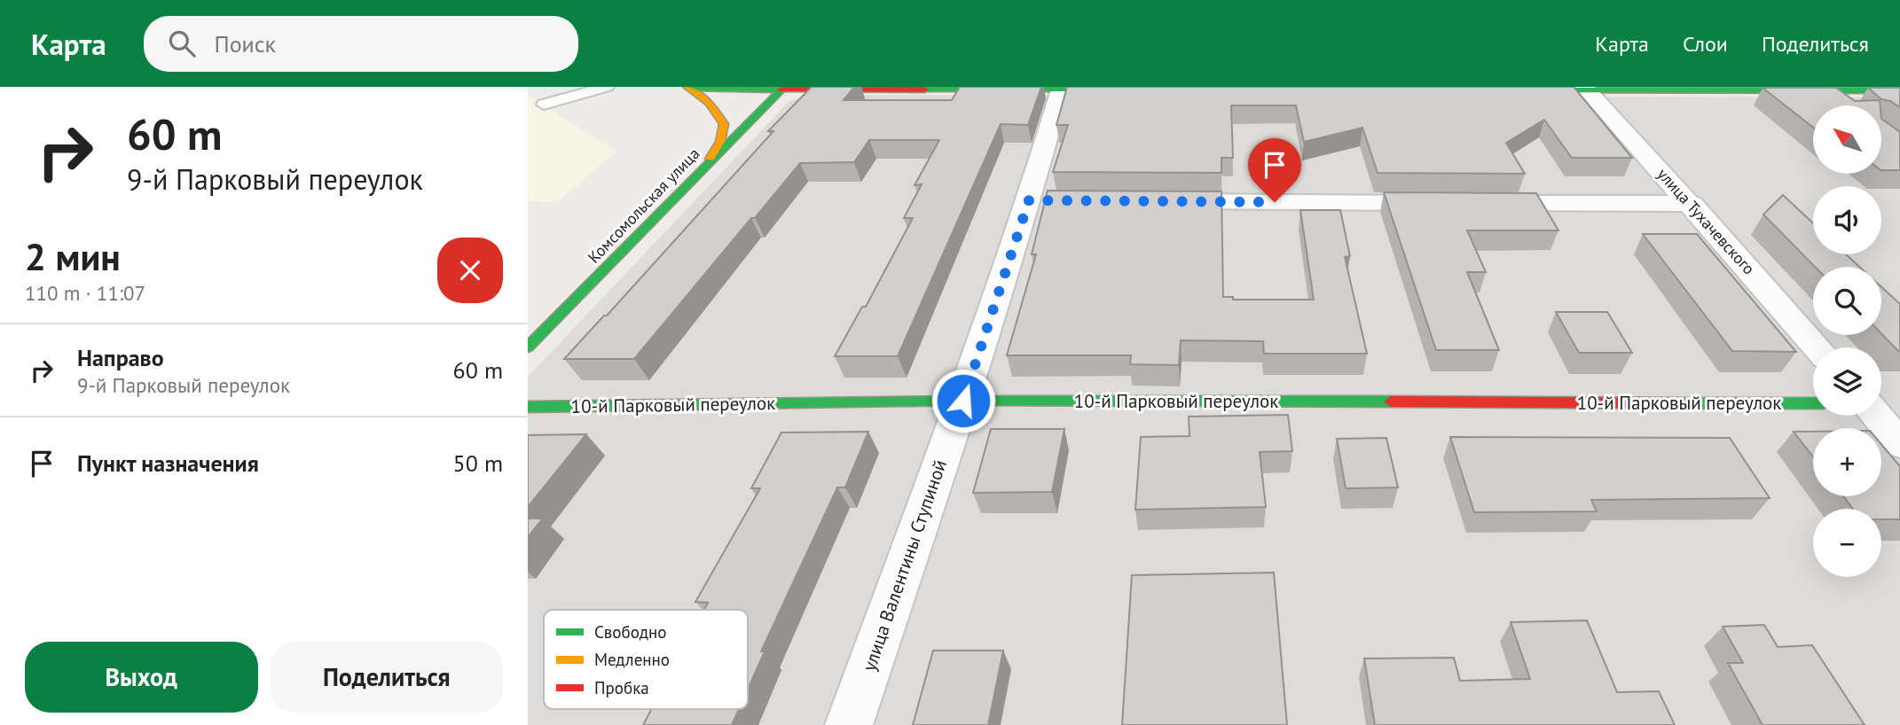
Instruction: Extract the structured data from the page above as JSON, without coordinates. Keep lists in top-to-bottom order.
{
  "streets": {
    "street": [
      "Комсомольская улица",
      "улица Тухачевского",
      "10-й Парковый переулок",
      "улица Валентины Ступиной"
    ]
  },
  "crossings": [
    ["10-й Парковый переулок", "улица Валентины Ступиной"]
  ],
  "legend": ["Свободно", "Медленно", "Пробка"],
  "north": "top left",
  "page": {
    "header": "Карта",
    "search": "Поиск",
    "nav": ["Карта", "Слои", "Поделиться"],
    "turn": ["60 m", "9-й Парковый переулок"],
    "map_buttons": ["+", "−"],
    "heading": ["2 мин", "110 m · 11:07"],
    "list": [
      {
        "name": "Направо",
        "note": "9-й Парковый переулок",
        "value": "60 m"
      },
      {
        "name": "Пункт назначения",
        "value": "50 m"
      }
    ],
    "buttons": ["Выход", "Поделиться"]
  }
}
